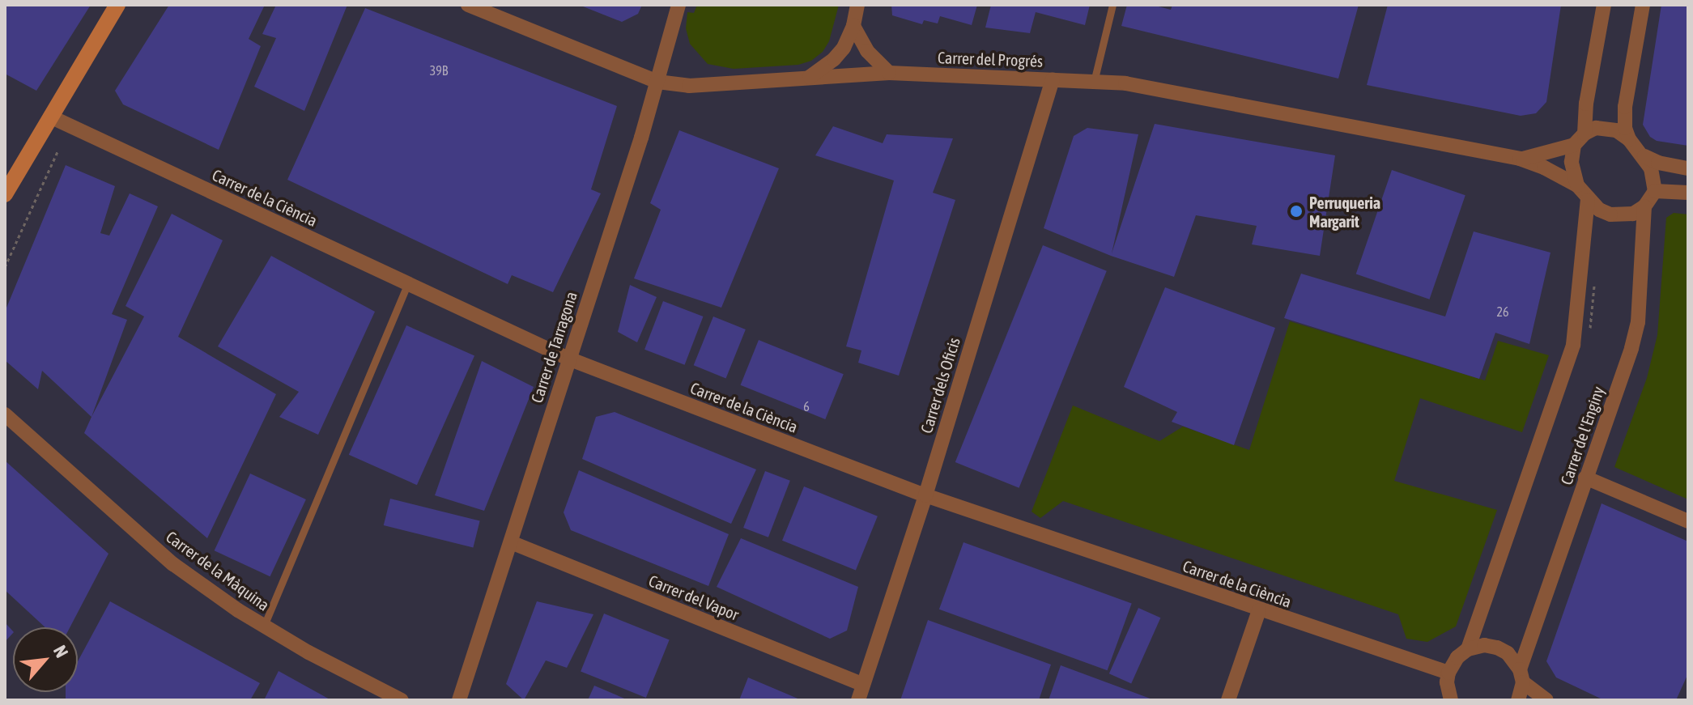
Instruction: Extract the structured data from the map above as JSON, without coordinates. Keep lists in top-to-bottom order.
{
  "streets": {
    "street": [
      "Carrer del Progrés",
      "Carrer de la Ciència",
      "Carrer de Tarragona",
      "Carrer dels Oficis",
      "Carrer de l'Enginy",
      "Carrer de la Màquina",
      "Carrer del Vapor"
    ]
  },
  "crossings": [
    ["Carrer del Progrés", "Carrer de Tarragona"],
    ["Carrer del Progrés", "Carrer dels Oficis"],
    ["Carrer del Progrés", "Carrer de l'Enginy"],
    ["Carrer de la Ciència", "Carrer de Tarragona"],
    ["Carrer de la Ciència", "Carrer dels Oficis"],
    ["Carrer de Tarragona", "Carrer del Vapor"],
    ["Carrer dels Oficis", "Carrer del Vapor"]
  ],
  "places": ["Perruqueria Margarit"],
  "house_numbers": ["39B", "26", "6"],
  "north": "top right"
}
